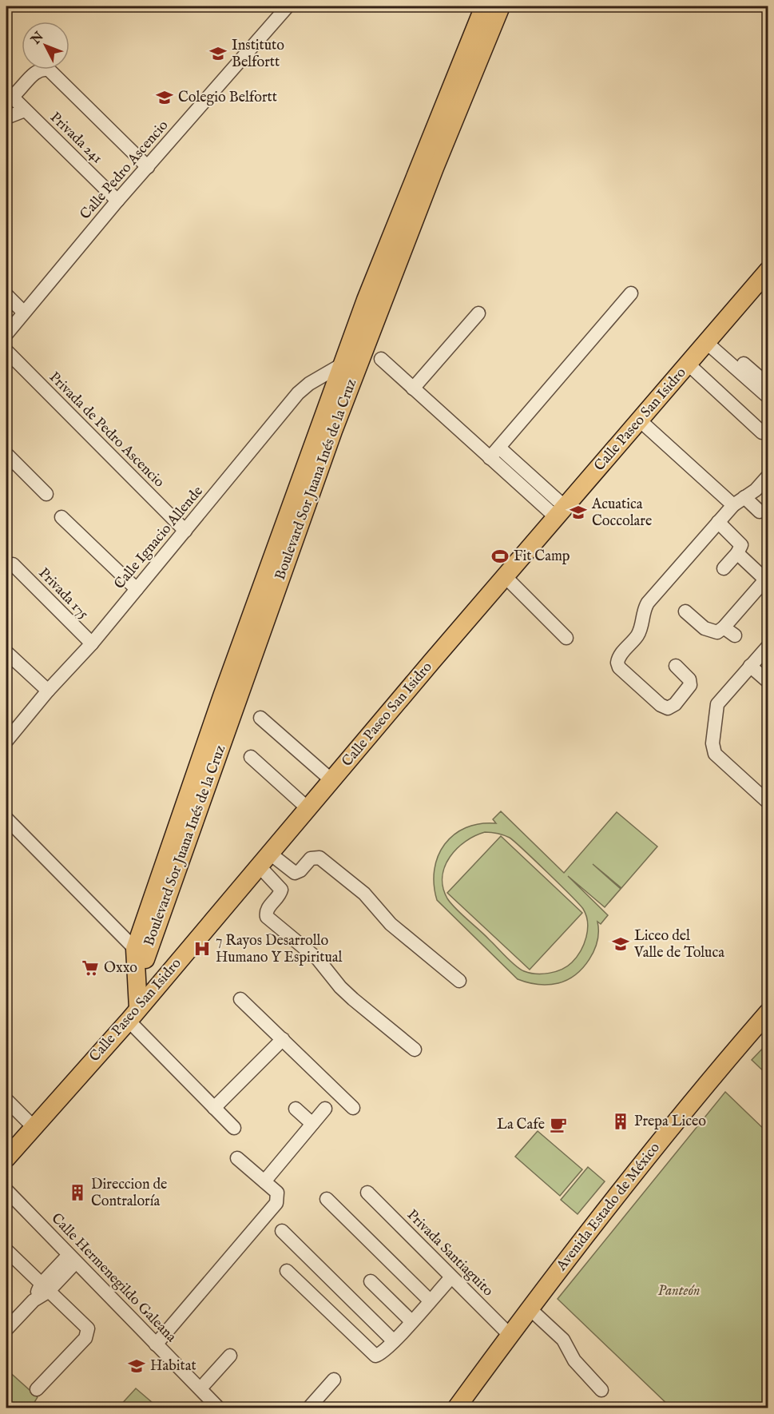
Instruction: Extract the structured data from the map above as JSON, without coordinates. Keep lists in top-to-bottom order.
{
  "streets": {
    "main road": ["Calle Paseo San Isidro", "Boulevard Sor Juana Inés de la Cruz", "Avenida Estado de México"],
    "street": [
      "Privada 241",
      "Calle Pedro Ascencio",
      "Privada de Pedro Ascencio",
      "Calle Ignacio Allende",
      "Privada 175",
      "Privada Santiaguito",
      "Calle Hermenegildo Galeana"
    ]
  },
  "crossings": [
    ["Privada 241", "Calle Pedro Ascencio"],
    ["Privada de Pedro Ascencio", "Calle Ignacio Allende"],
    ["Boulevard Sor Juana Inés de la Cruz", "Calle Ignacio Allende"],
    ["Calle Ignacio Allende", "Privada 175"],
    ["Avenida Estado de México", "Privada Santiaguito"]
  ],
  "parks": ["Panteón"],
  "places": {
    "school or university": [
      "Instituto Belfortt",
      "Colegio Belfortt",
      "Acuatica Coccolare",
      "Liceo del Valle de Toluca",
      "Habitat"
    ],
    "sports": ["Fit Camp"],
    "hospital": ["7 Rayos Desarrollo Humano Y Espiritual"],
    "supermarket": ["Oxxo"],
    "building": ["Prepa Liceo", "Direccion de Contraloría"],
    "cafe": ["La Cafe"]
  },
  "north": "top left"
}
